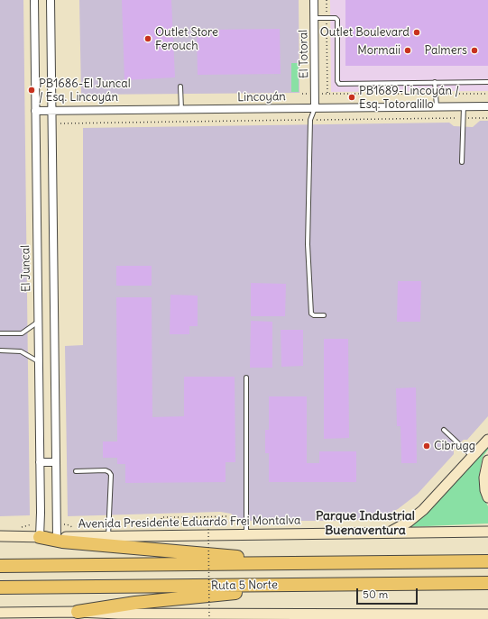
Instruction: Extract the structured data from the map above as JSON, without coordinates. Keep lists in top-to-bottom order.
{
  "streets": {
    "highway": ["Ruta 5 Norte"],
    "main road": ["Avenida Presidente Eduardo Frei Montalva"],
    "street": ["El Totoral", "Lincoyán", "El Juncal"]
  },
  "crossings": [
    ["El Totoral", "Lincoyán"],
    ["Lincoyán", "El Juncal"],
    ["El Juncal", "Avenida Presidente Eduardo Frei Montalva"]
  ],
  "districts": ["Parque Industrial Buenaventura"],
  "places": [
    "Outlet Boulevard",
    "Outlet Store Ferouch",
    "Mormaii",
    "Palmers",
    "PB1686-El Juncal / Esq. Lincoyán",
    "PB1689-Lincoyán / Esq. Totoralillo",
    "Cibrugg"
  ],
  "scale_bar": "50 m"
}
